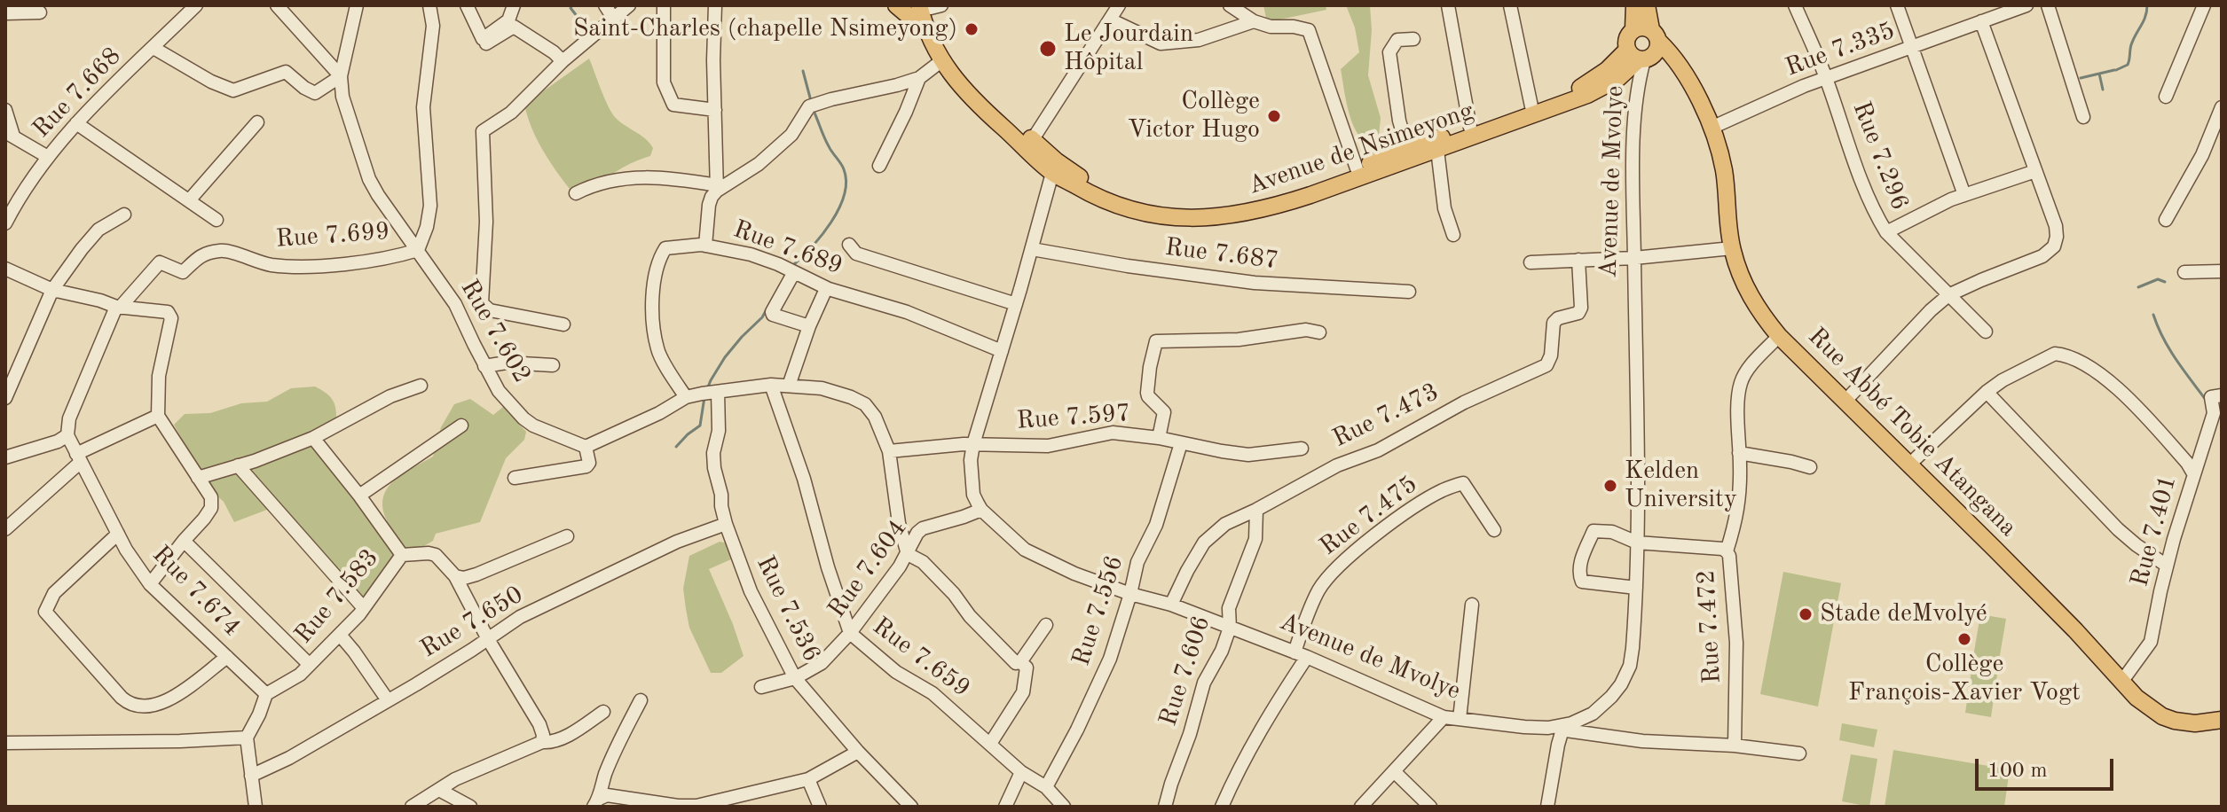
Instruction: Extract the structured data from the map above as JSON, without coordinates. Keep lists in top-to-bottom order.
{
  "streets": {
    "main road": ["Avenue de Nsimeyong", "Avenue de Mvolye", "Rue Abbé Tobie Atangana"],
    "street": [
      "Rue 7.335",
      "Rue 7.668",
      "Rue 7.296",
      "Rue 7.699",
      "Rue 7.689",
      "Rue 7.687",
      "Rue 7.602",
      "Rue 7.473",
      "Rue 7.597",
      "Rue 7.475",
      "Rue 7.401",
      "Rue 7.604",
      "Rue 7.674",
      "Rue 7.583",
      "Rue 7.536",
      "Rue 7.556",
      "Rue 7.650",
      "Rue 7.472",
      "Rue 7.659",
      "Rue 7.606"
    ]
  },
  "crossings": [
    ["Rue 7.335", "Rue 7.296"],
    ["Rue 7.335", "Rue Abbé Tobie Atangana"],
    ["Avenue de Nsimeyong", "Avenue de Mvolye"],
    ["Avenue de Nsimeyong", "Rue Abbé Tobie Atangana"],
    ["Avenue de Mvolye", "Rue 7.473"],
    ["Avenue de Mvolye", "Rue Abbé Tobie Atangana"],
    ["Avenue de Mvolye", "Rue 7.475"],
    ["Avenue de Mvolye", "Rue 7.604"],
    ["Avenue de Mvolye", "Rue 7.556"],
    ["Avenue de Mvolye", "Rue 7.606"],
    ["Rue 7.699", "Rue 7.602"],
    ["Rue 7.473", "Rue 7.606"],
    ["Rue 7.597", "Rue 7.556"],
    ["Rue Abbé Tobie Atangana", "Rue 7.401"],
    ["Rue Abbé Tobie Atangana", "Rue 7.472"],
    ["Rue 7.604", "Rue 7.536"],
    ["Rue 7.604", "Rue 7.659"],
    ["Rue 7.674", "Rue 7.583"],
    ["Rue 7.583", "Rue 7.650"],
    ["Rue 7.536", "Rue 7.650"],
    ["Rue 7.556", "Rue 7.659"]
  ],
  "places": [
    "Saint-Charles (chapelle Nsimeyong)",
    "Le Jourdain Hôpital",
    "Collège Victor Hugo",
    "Kelden University",
    "Stade deMvolyé",
    "Collège François-Xavier Vogt"
  ],
  "scale_bar": "100 m"
}
